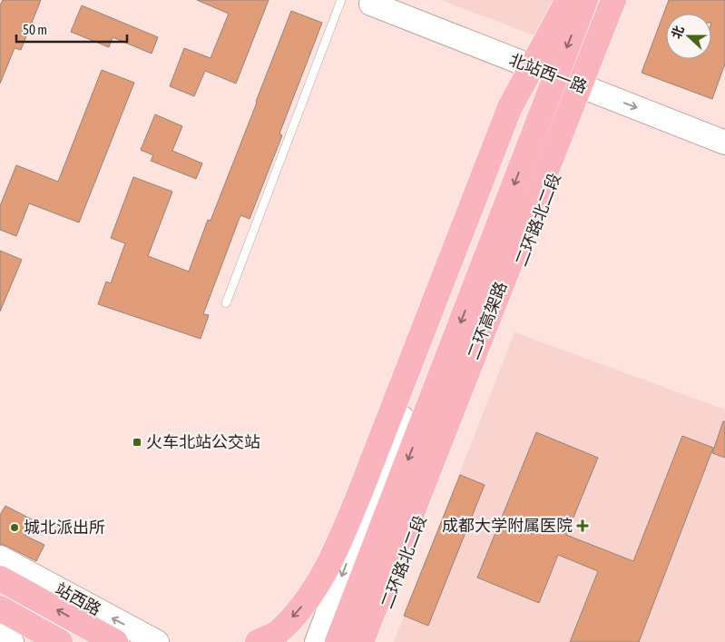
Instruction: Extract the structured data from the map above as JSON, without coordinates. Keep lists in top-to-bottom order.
{
  "streets": {
    "highway": ["二环高架路"],
    "main road": ["北站西一路", "二环路北二段", "站西路"]
  },
  "crossings": [
    ["北站西一路", "二环路北二段"]
  ],
  "one_way": ["北站西一路", "站西路"],
  "places": {
    "transit": ["火车北站公交站"],
    "health": ["成都大学附属医院"],
    "other": ["城北派出所"]
  },
  "scale_bar": "50 m",
  "north": "left"
}
